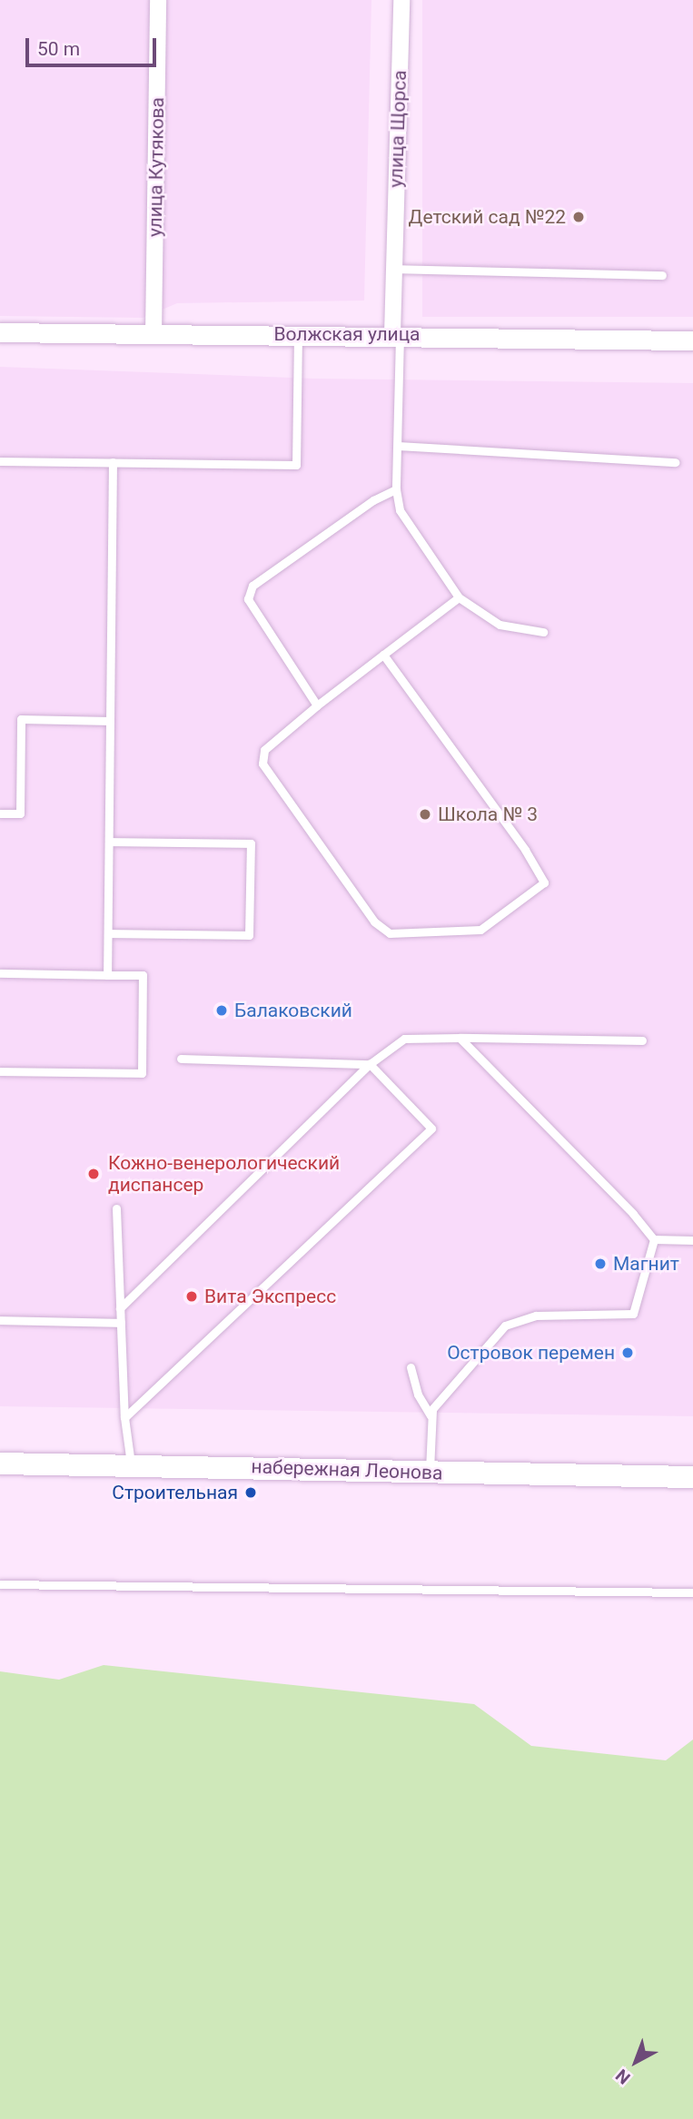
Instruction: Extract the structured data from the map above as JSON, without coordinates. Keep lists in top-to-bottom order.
{
  "streets": {
    "main road": ["набережная Леонова"],
    "street": ["улица Щорса", "улица Кутякова", "Волжская улица"]
  },
  "crossings": [
    ["улица Щорса", "Волжская улица"],
    ["улица Кутякова", "Волжская улица"]
  ],
  "places": [
    "Детский сад №22",
    "Школа № 3",
    "Балаковский",
    "Кожно-венерологический диспансер",
    "Магнит",
    "Вита Экспресс",
    "Островок перемен",
    "Строительная"
  ],
  "scale_bar": "50 m",
  "north": "bottom left"
}
